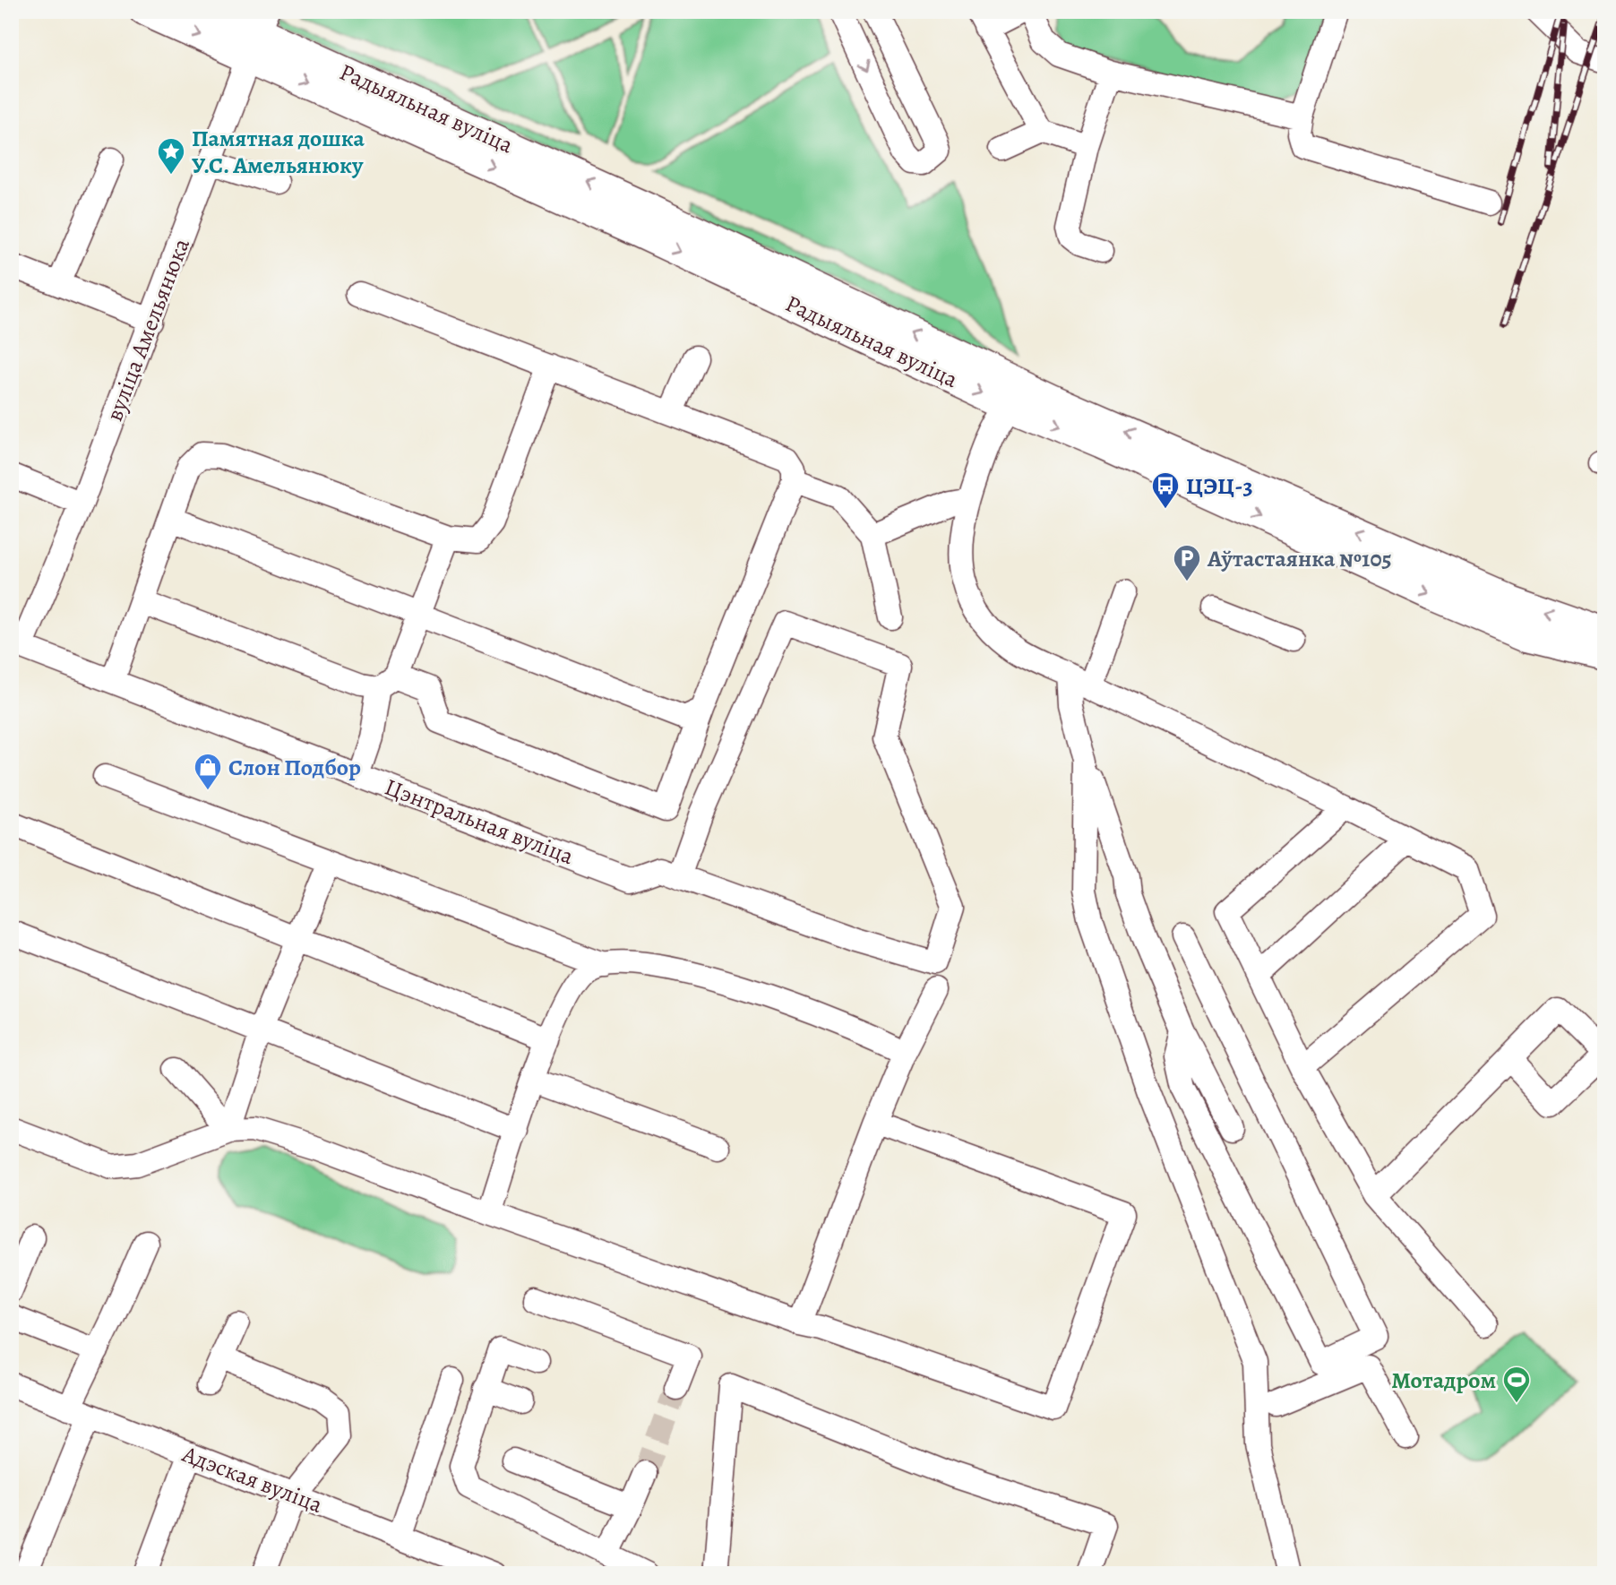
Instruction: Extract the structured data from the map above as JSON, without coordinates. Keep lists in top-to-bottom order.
{
  "streets": {
    "main road": ["Радыяльная вуліца"],
    "street": ["вуліца Амельянюка", "Цэнтральная вуліца", "Адэская вуліца"]
  },
  "crossings": [
    ["Радыяльная вуліца", "вуліца Амельянюка"],
    ["вуліца Амельянюка", "Цэнтральная вуліца"]
  ],
  "places": {
    "place": ["Памятная дошка У.С. Амельянюку"],
    "bus stop": ["ЦЭЦ-3"],
    "parking": ["Аўтастаянка №105"],
    "shop": ["Слон Подбор"],
    "sports": ["Мотадром"]
  }
}
